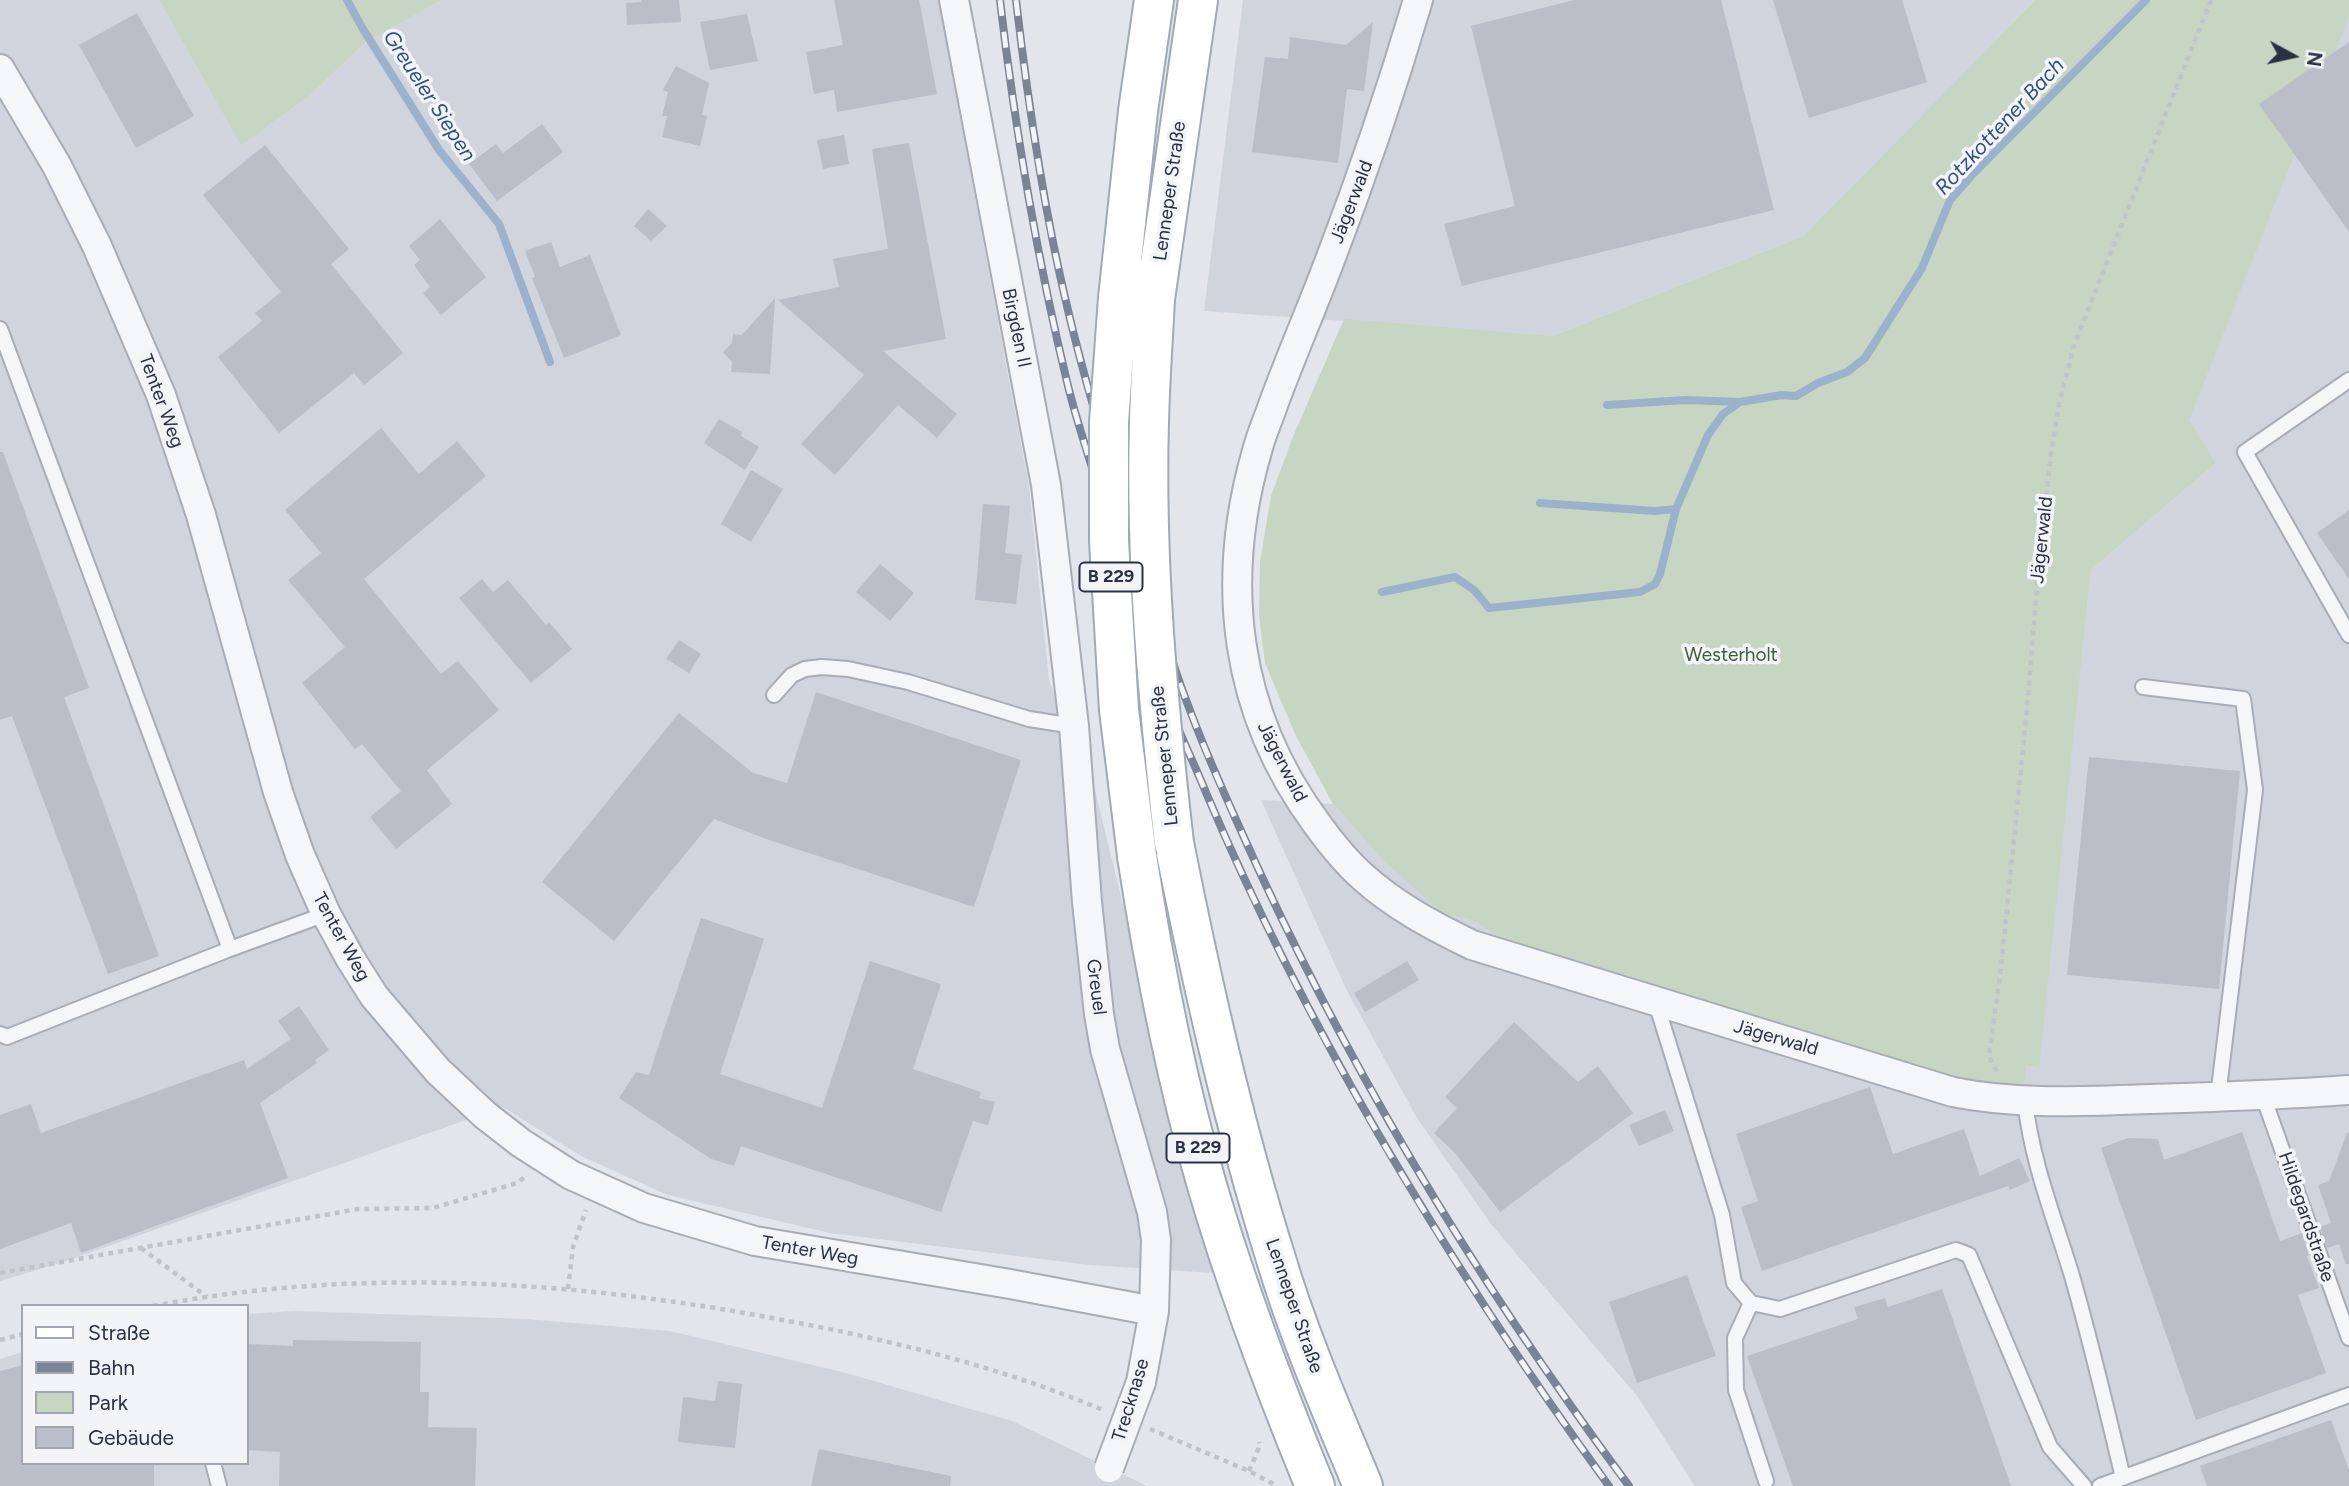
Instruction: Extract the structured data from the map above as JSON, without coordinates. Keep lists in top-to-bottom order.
{
  "streets": {
    "main road": ["Lenneper Straße", "B 229"],
    "street": [
      "Jägerwald",
      "Birgden II",
      "Tenter Weg",
      "Greuel",
      "Trecknase"
    ],
    "lane": ["Hildegardstraße"]
  },
  "crossings": [
    ["Birgden II", "Greuel"],
    ["Tenter Weg", "Greuel"],
    ["Tenter Weg", "Trecknase"],
    ["Greuel", "Trecknase"]
  ],
  "water": ["Greueler Siepen", "Rotzkottener Bach"],
  "parks": ["Westerholt"],
  "legend": [
    "Straße",
    "Bahn",
    "Park",
    "Gebäude"
  ],
  "north": "right"
}
